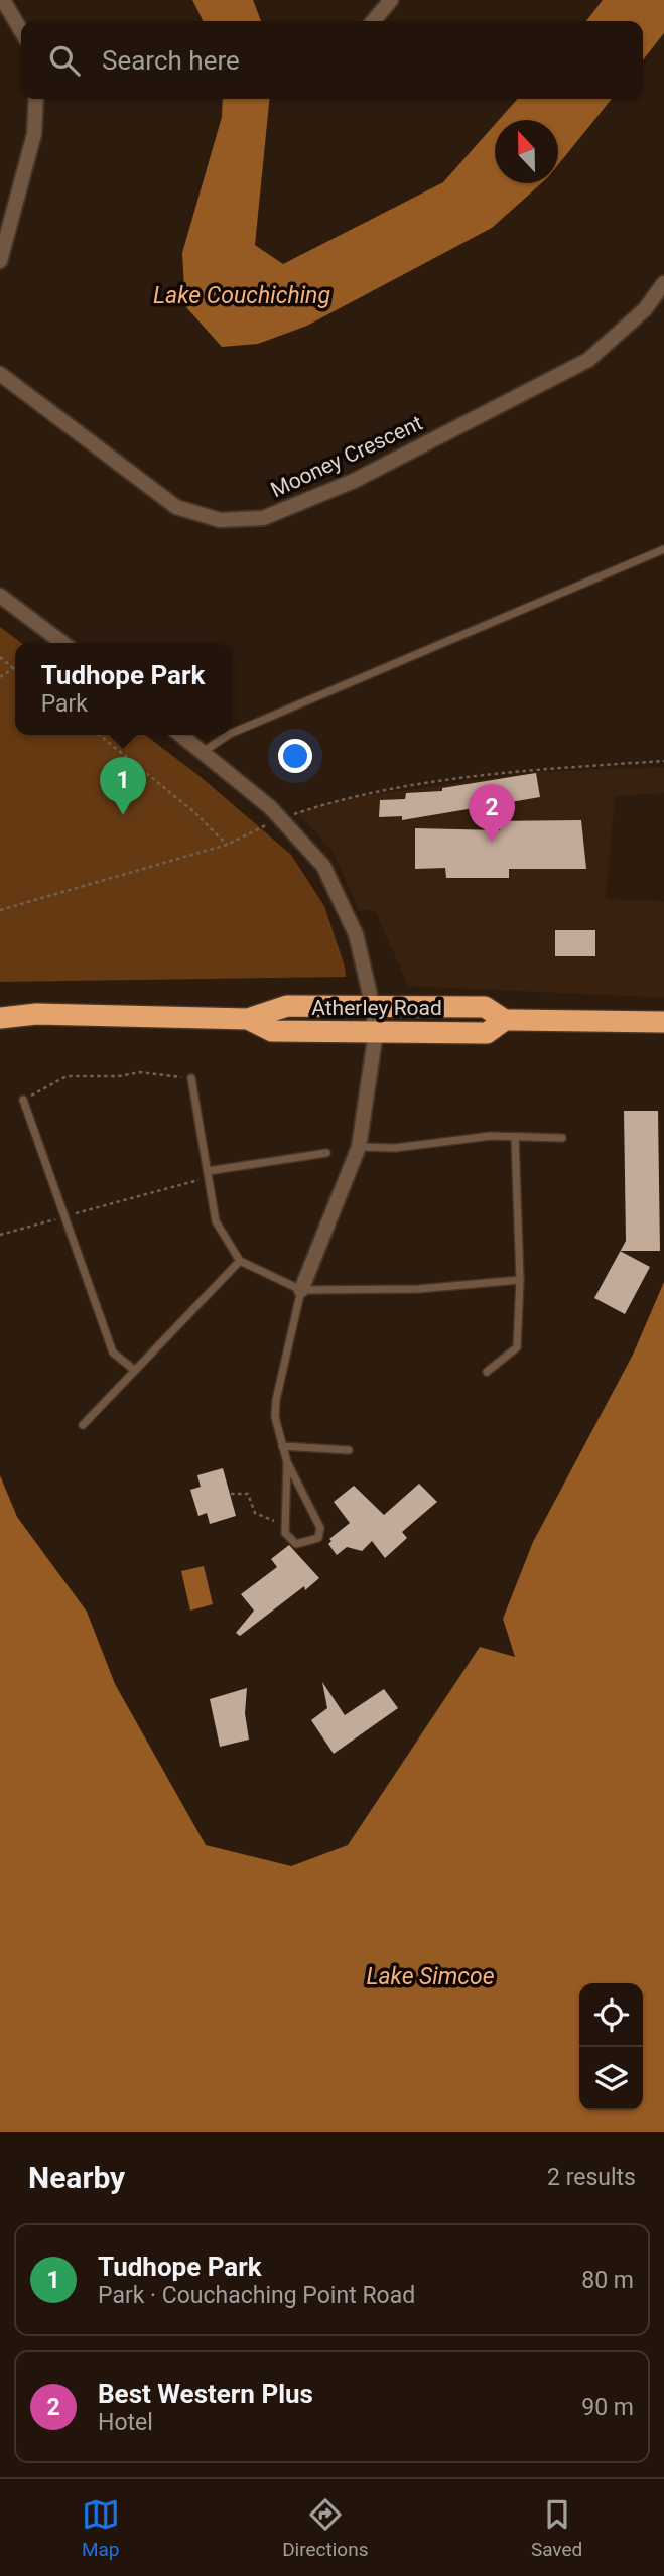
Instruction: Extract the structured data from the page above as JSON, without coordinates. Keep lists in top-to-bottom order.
{
  "streets": {
    "highway": ["Atherley Road"],
    "street": ["Mooney Crescent"]
  },
  "water": ["Lake Couchiching", "Lake Simcoe"],
  "north": "top",
  "page": {
    "search": "Search here",
    "popup": ["Tudhope Park", "Park"],
    "pins": ["1", "2"],
    "heading": ["Nearby", "2 results"],
    "list": [
      {
        "mark": "1",
        "name": "Tudhope Park",
        "note": "Park · Couchaching Point Road",
        "value": "80 m"
      },
      {
        "mark": "2",
        "name": "Best Western Plus",
        "note": "Hotel",
        "value": "90 m"
      }
    ],
    "nav": ["Map", "Directions", "Saved"]
  }
}
